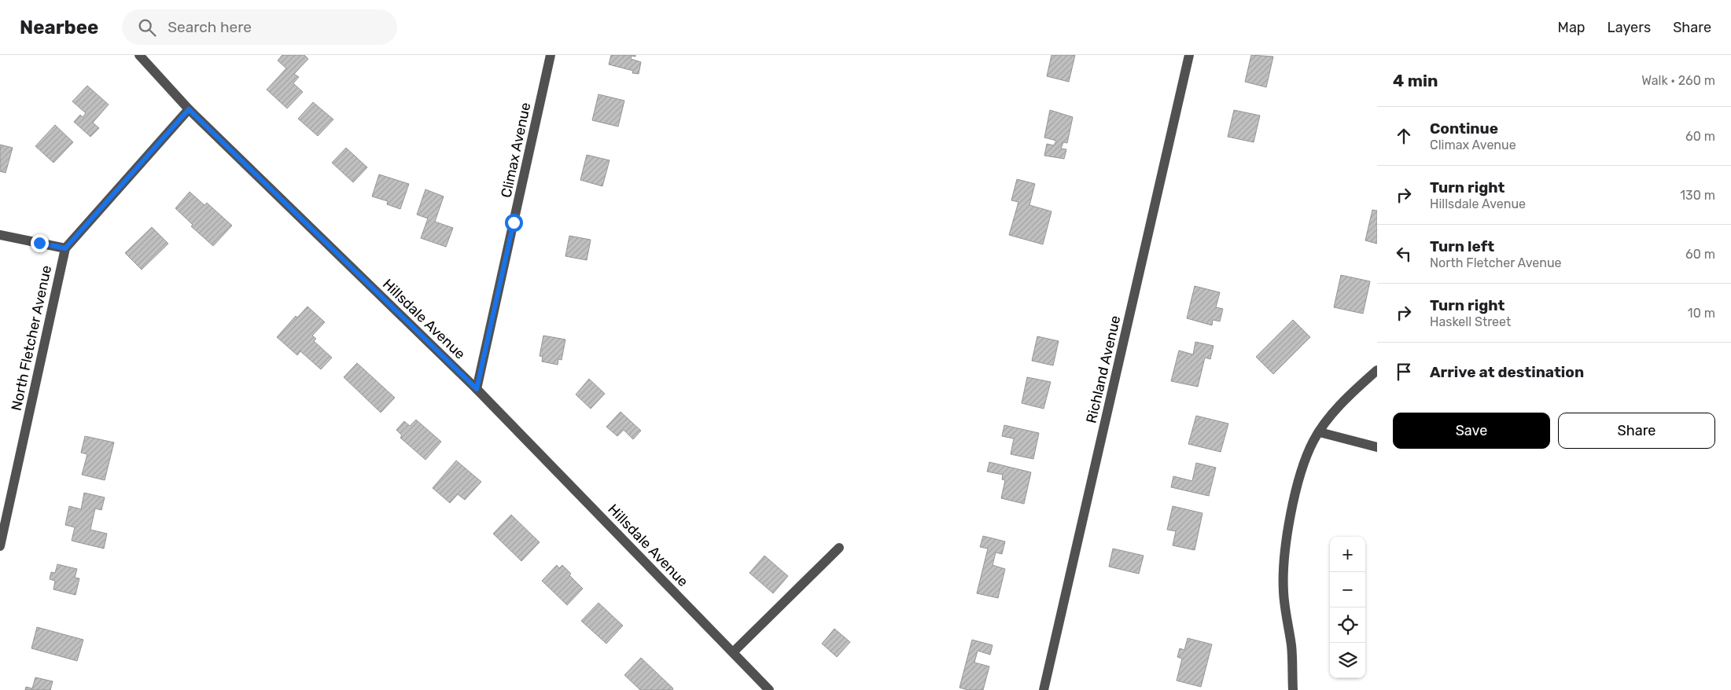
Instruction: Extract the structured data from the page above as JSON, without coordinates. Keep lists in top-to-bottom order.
{
  "streets": {
    "street": [
      "Climax Avenue",
      "Hillsdale Avenue",
      "North Fletcher Avenue",
      "Richland Avenue"
    ]
  },
  "crossings": [
    ["Climax Avenue", "Hillsdale Avenue"],
    ["Hillsdale Avenue", "North Fletcher Avenue"]
  ],
  "page": {
    "header": "Nearbee",
    "search": "Search here",
    "nav": ["Map", "Layers", "Share"],
    "heading": ["4 min", "Walk · 260 m"],
    "list": [
      ["Continue", "Climax Avenue", "60 m"],
      ["Turn right", "Hillsdale Avenue", "130 m"],
      ["Turn left", "North Fletcher Avenue", "60 m"],
      ["Turn right", "Haskell Street", "10 m"],
      "Arrive at destination"
    ],
    "buttons": ["Save", "Share"],
    "map_buttons": ["+", "−"]
  }
}
